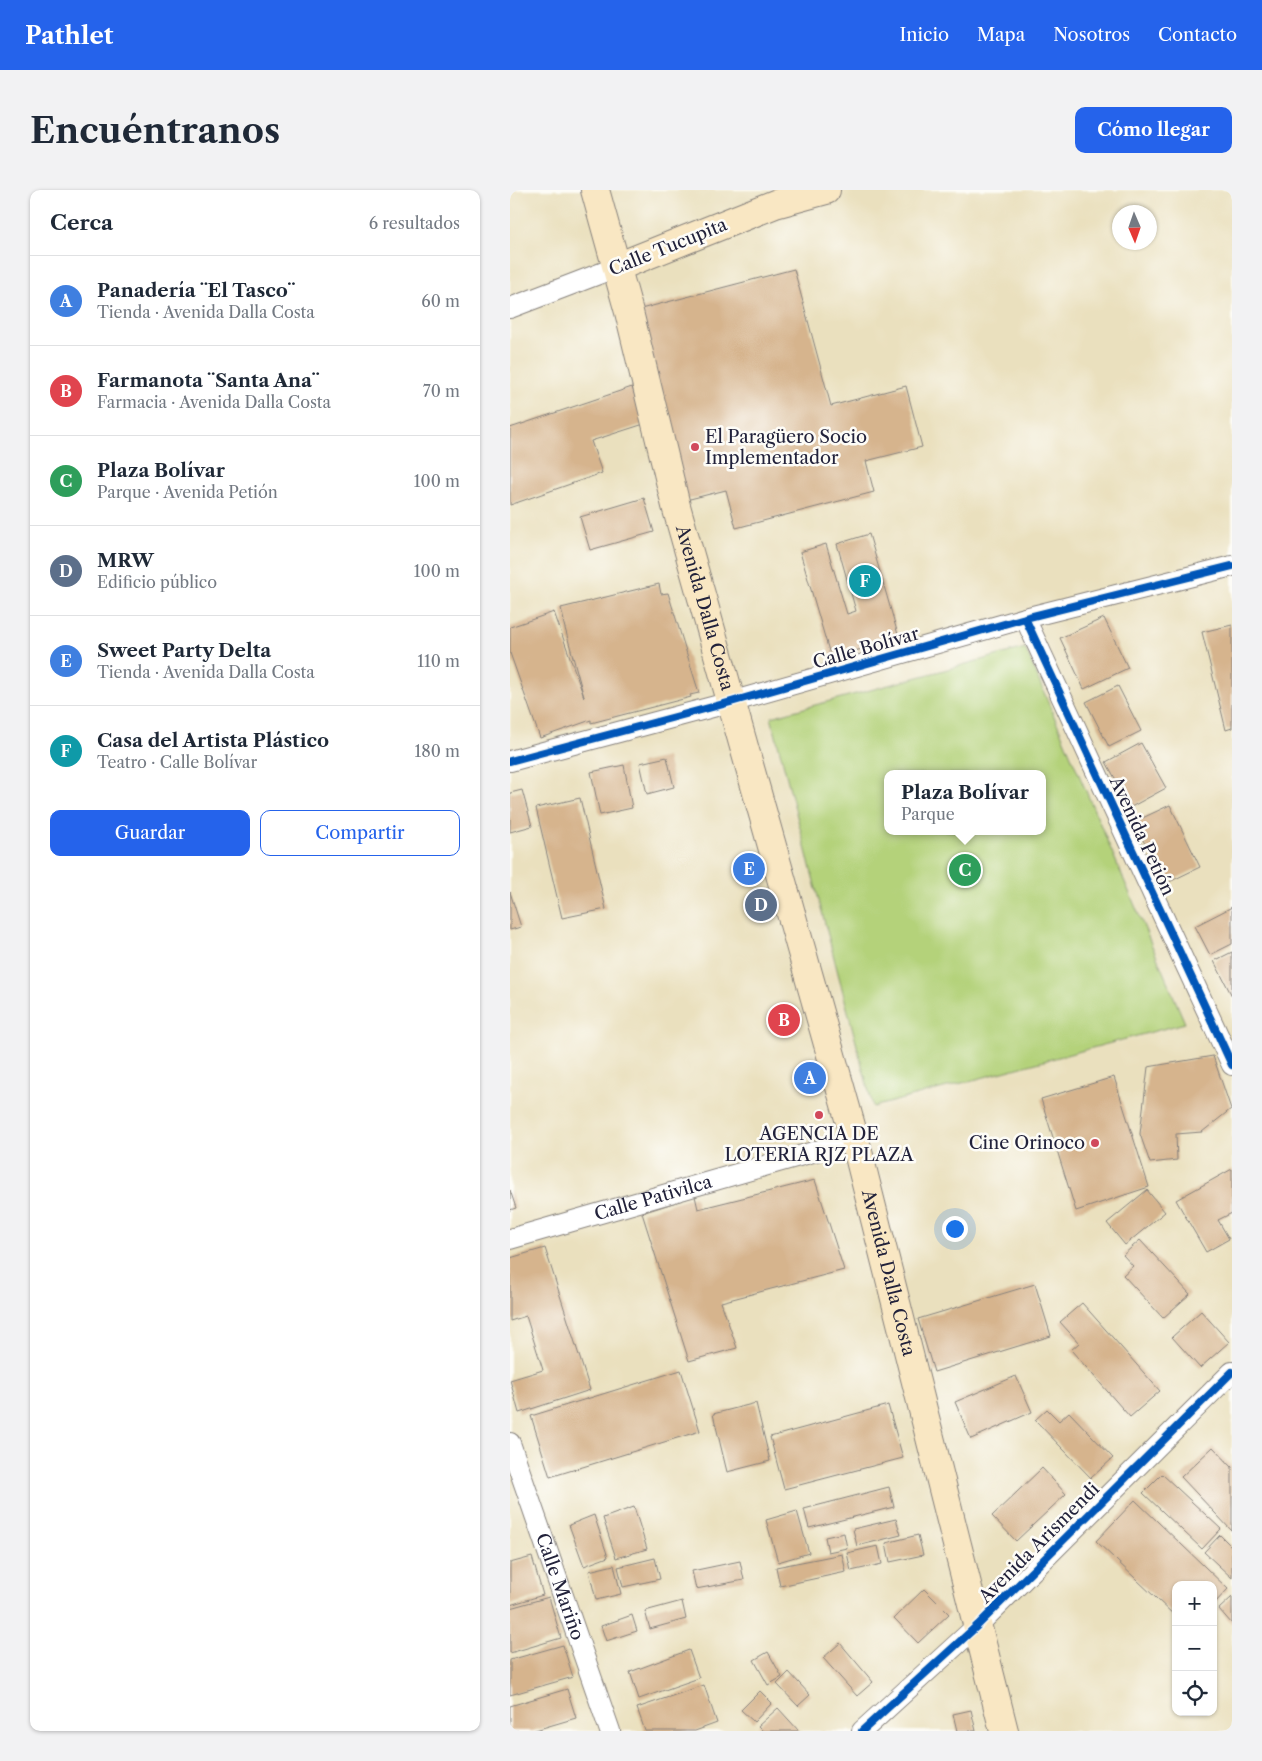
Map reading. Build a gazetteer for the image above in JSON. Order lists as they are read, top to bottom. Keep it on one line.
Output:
{"streets":{"main road":["Calle Tucupita","Avenida Dalla Costa"],"street":["Calle Bolívar","Avenida Petión","Calle Pativilca","Avenida Arismendi","Calle Mariño"]},"crossings":[["Calle Tucupita","Avenida Dalla Costa"],["Avenida Dalla Costa","Calle Bolívar"],["Avenida Dalla Costa","Calle Pativilca"],["Avenida Dalla Costa","Avenida Arismendi"],["Calle Bolívar","Avenida Petión"]],"places":["El Paragüero Socio Implementador","AGENCIA DE LOTERIA RJZ PLAZA","Cine Orinoco"],"north":"bottom","page":{"header":"Pathlet","nav":["Inicio","Mapa","Nosotros","Contacto"],"buttons":["Cómo llegar",["Guardar","Compartir"]],"title":"Encuéntranos","heading":["Cerca","6 resultados"],"list":[{"mark":"A","name":"Panadería ¨El Tasco¨","note":"Tienda · Avenida Dalla Costa","value":"60 m"},{"mark":"B","name":"Farmanota ¨Santa Ana¨","note":"Farmacia · Avenida Dalla Costa","value":"70 m"},{"mark":"C","name":"Plaza Bolívar","note":"Parque · Avenida Petión","value":"100 m"},{"mark":"D","name":"MRW","note":"Edificio público","value":"100 m"},{"mark":"E","name":"Sweet Party Delta","note":"Tienda · Avenida Dalla Costa","value":"110 m"},{"mark":"F","name":"Casa del Artista Plástico","note":"Teatro · Calle Bolívar","value":"180 m"}],"pins":["F","E","C","D","B","A"],"popup":["Plaza Bolívar","Parque"],"map_buttons":["+","−"]}}
